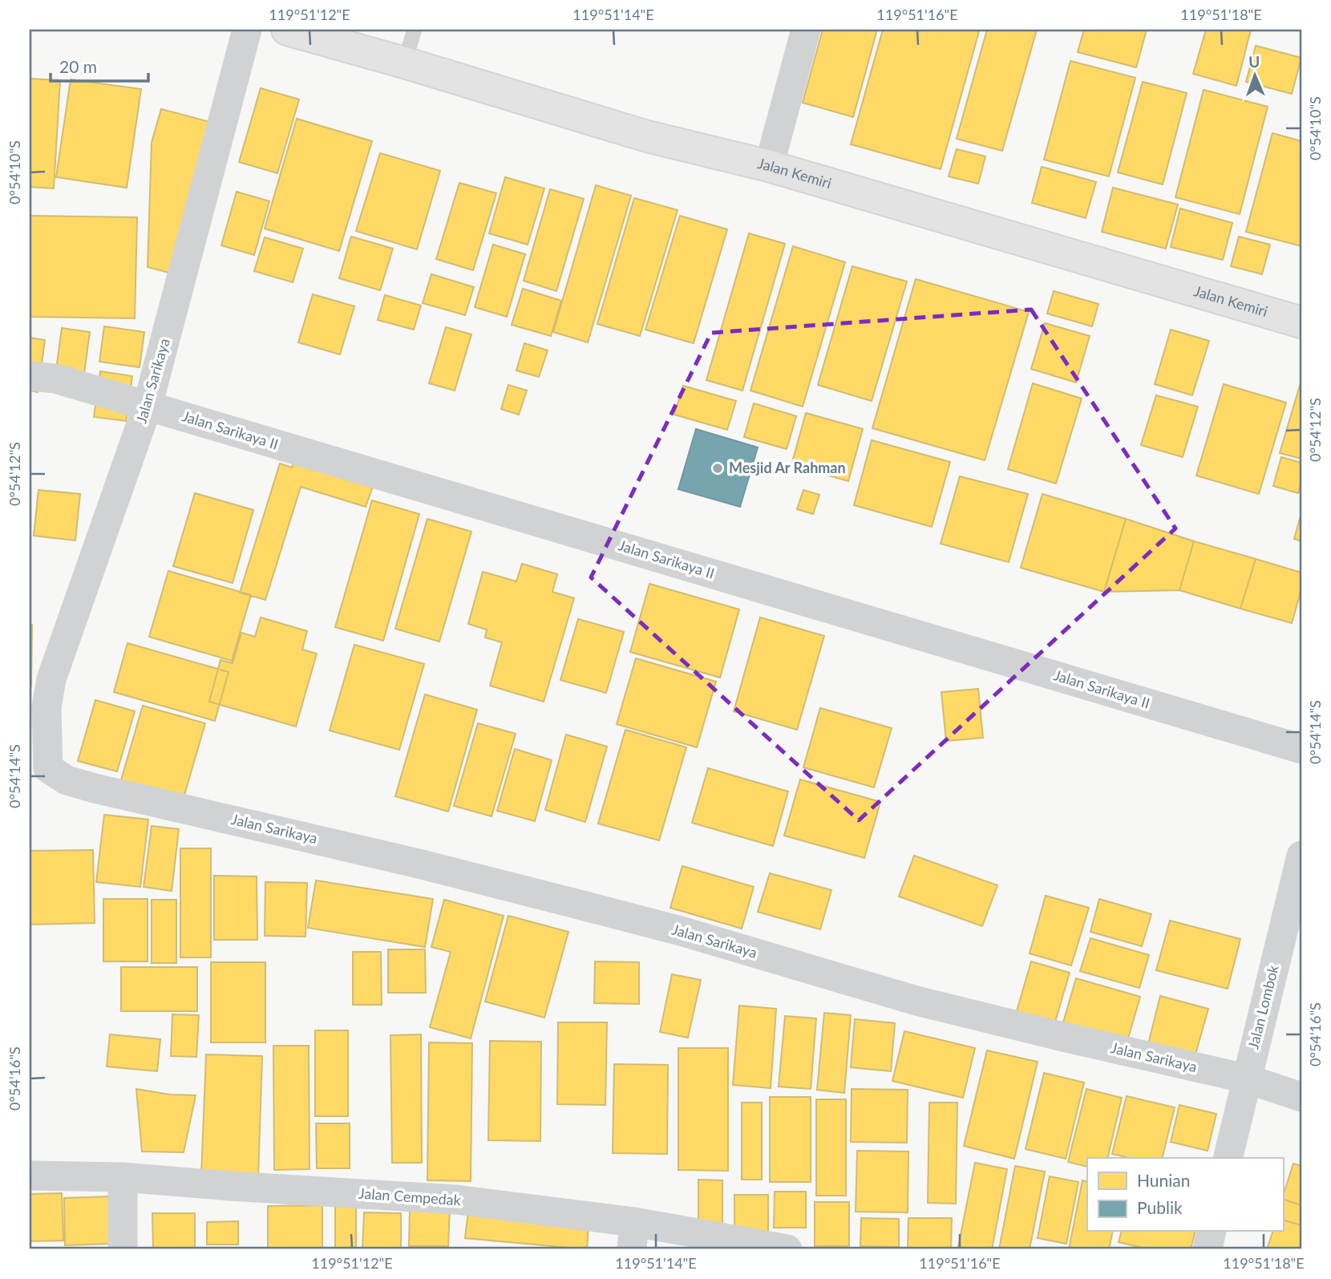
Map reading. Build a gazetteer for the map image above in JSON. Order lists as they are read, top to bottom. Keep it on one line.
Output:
{"streets":{"street":["Jalan Kemiri","Jalan Sarikaya","Jalan Sarikaya II","Jalan Lombok","Jalan Cempedak"]},"crossings":[["Jalan Sarikaya","Jalan Sarikaya II"],["Jalan Sarikaya","Jalan Lombok"]],"places":["Mesjid Ar Rahman"],"legend":["Hunian","Publik"],"scale_bar":"20 m","north":"top","coordinates":["119°51'12\"E","119°51'14\"E","119°51'16\"E","119°51'18\"E","0°54'10\"S","0°54'12\"S","0°54'14\"S","0°54'16\"S"]}
